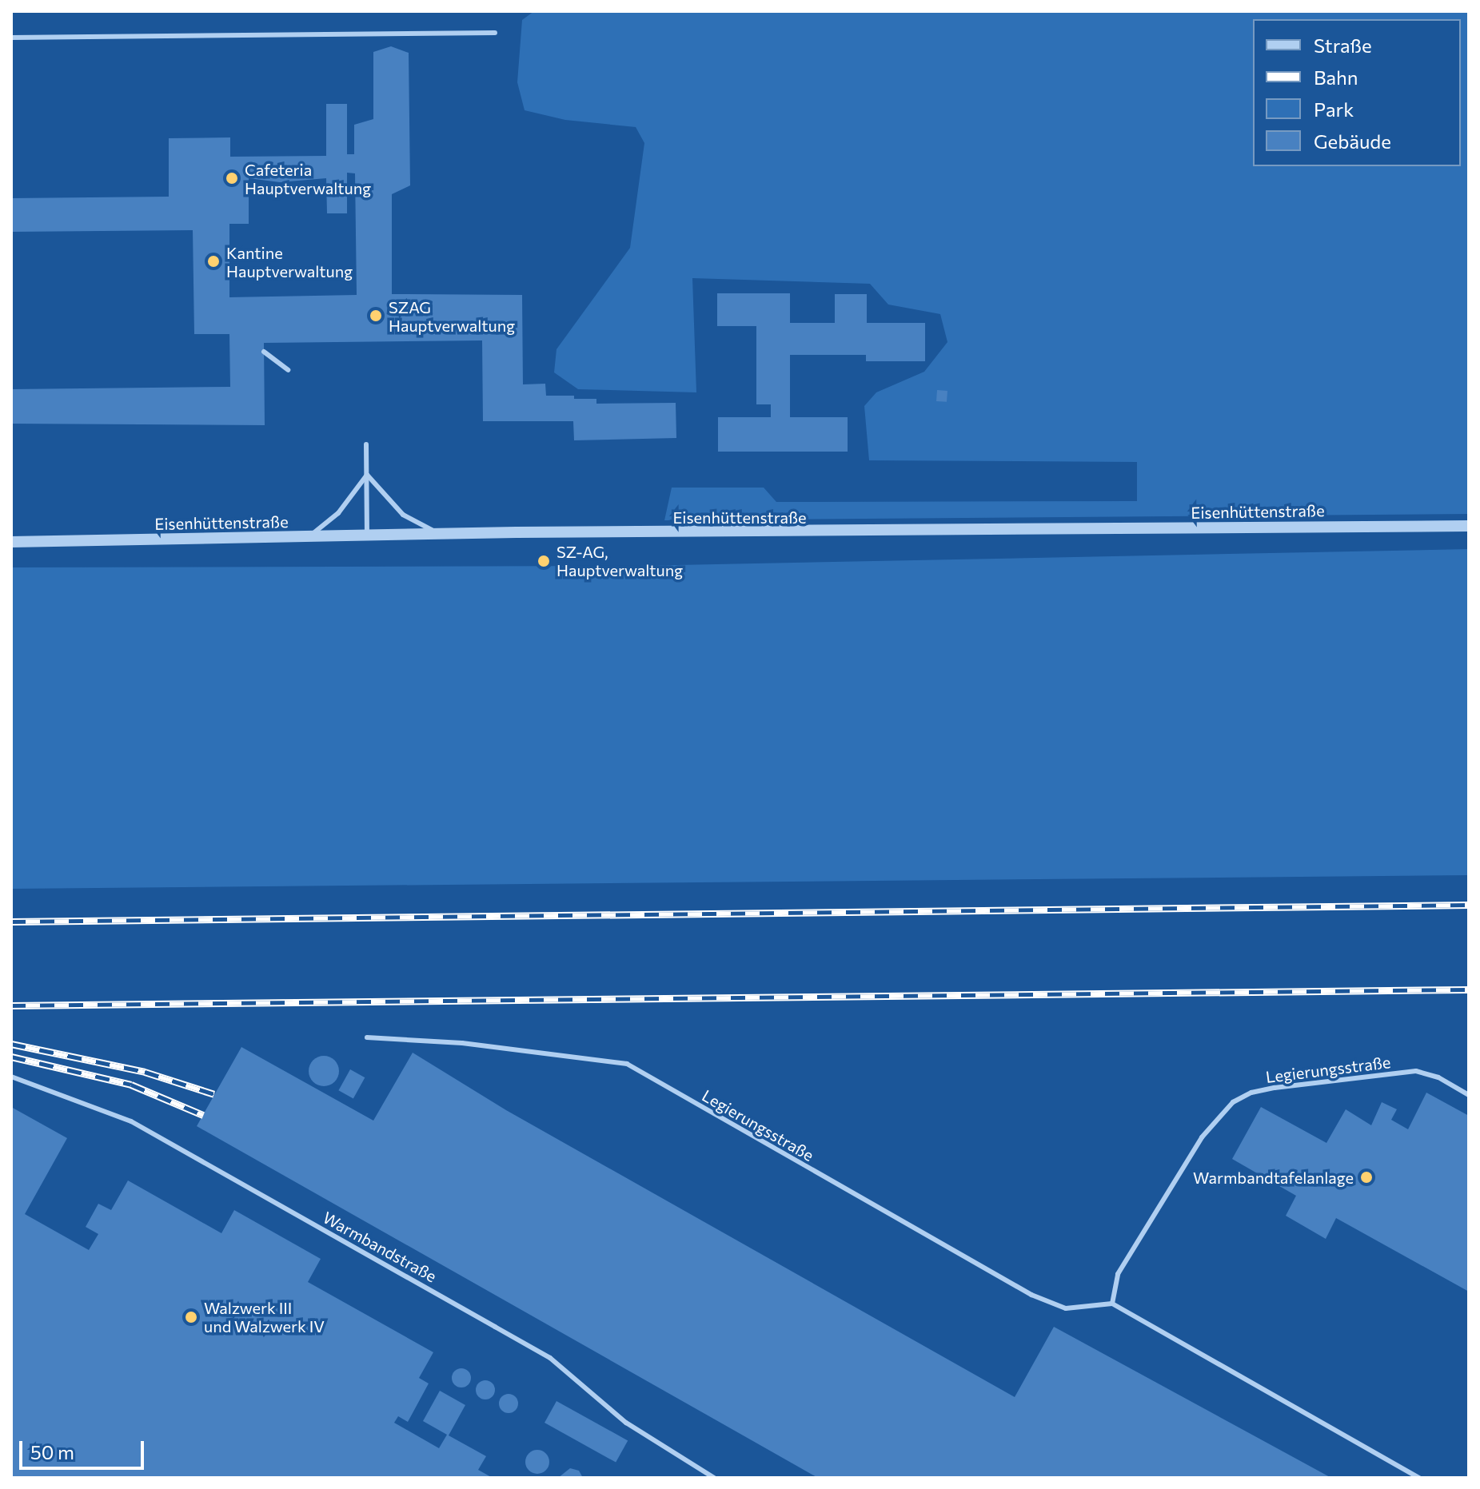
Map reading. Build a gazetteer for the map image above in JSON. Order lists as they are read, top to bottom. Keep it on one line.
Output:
{"streets":{"street":["Eisenhüttenstraße"],"lane":["Legierungsstraße","Warmbandstraße"]},"places":["Cafeteria Hauptverwaltung","Kantine Hauptverwaltung","SZAG Hauptverwaltung","SZ-AG, Hauptverwaltung","Warmbandtafelanlage","Walzwerk III und Walzwerk IV"],"legend":["Straße","Bahn","Park","Gebäude"],"scale_bar":"50 m"}
